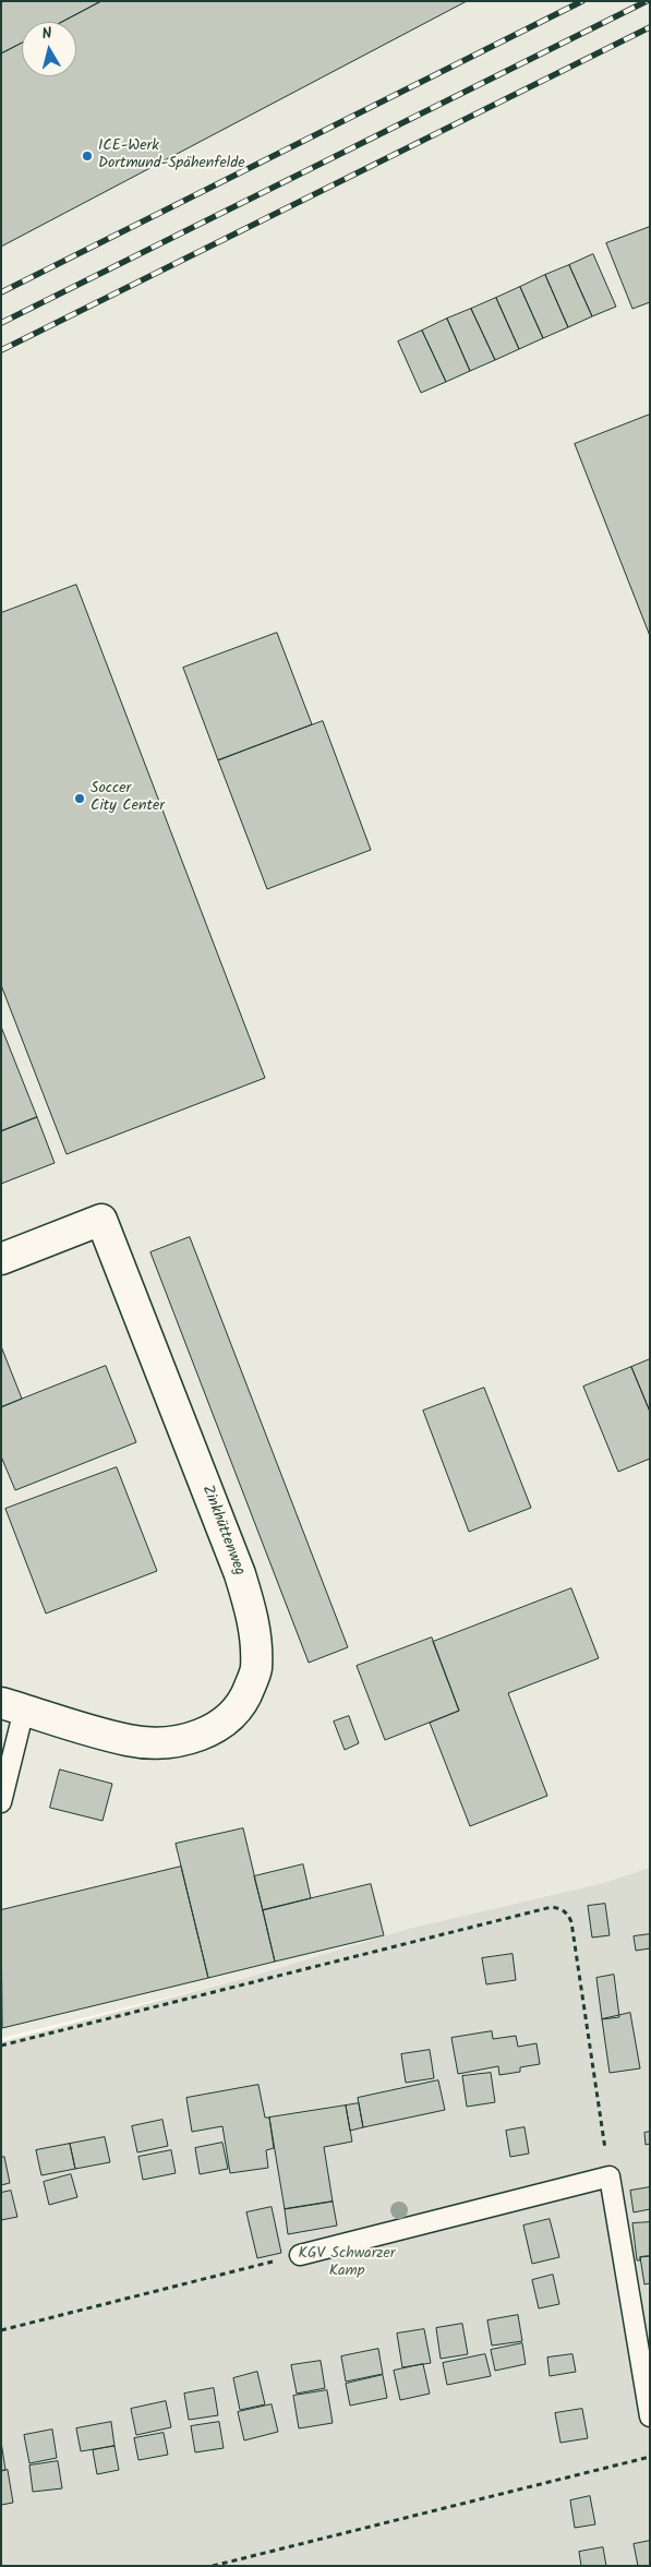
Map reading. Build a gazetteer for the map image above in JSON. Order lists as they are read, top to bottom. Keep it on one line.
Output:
{"streets":{"street":["Zinkhüttenweg"]},"parks":["KGV Schwarzer Kamp"],"places":["ICE-Werk Dortmund-Spähenfelde","Soccer City Center"],"north":"top"}
